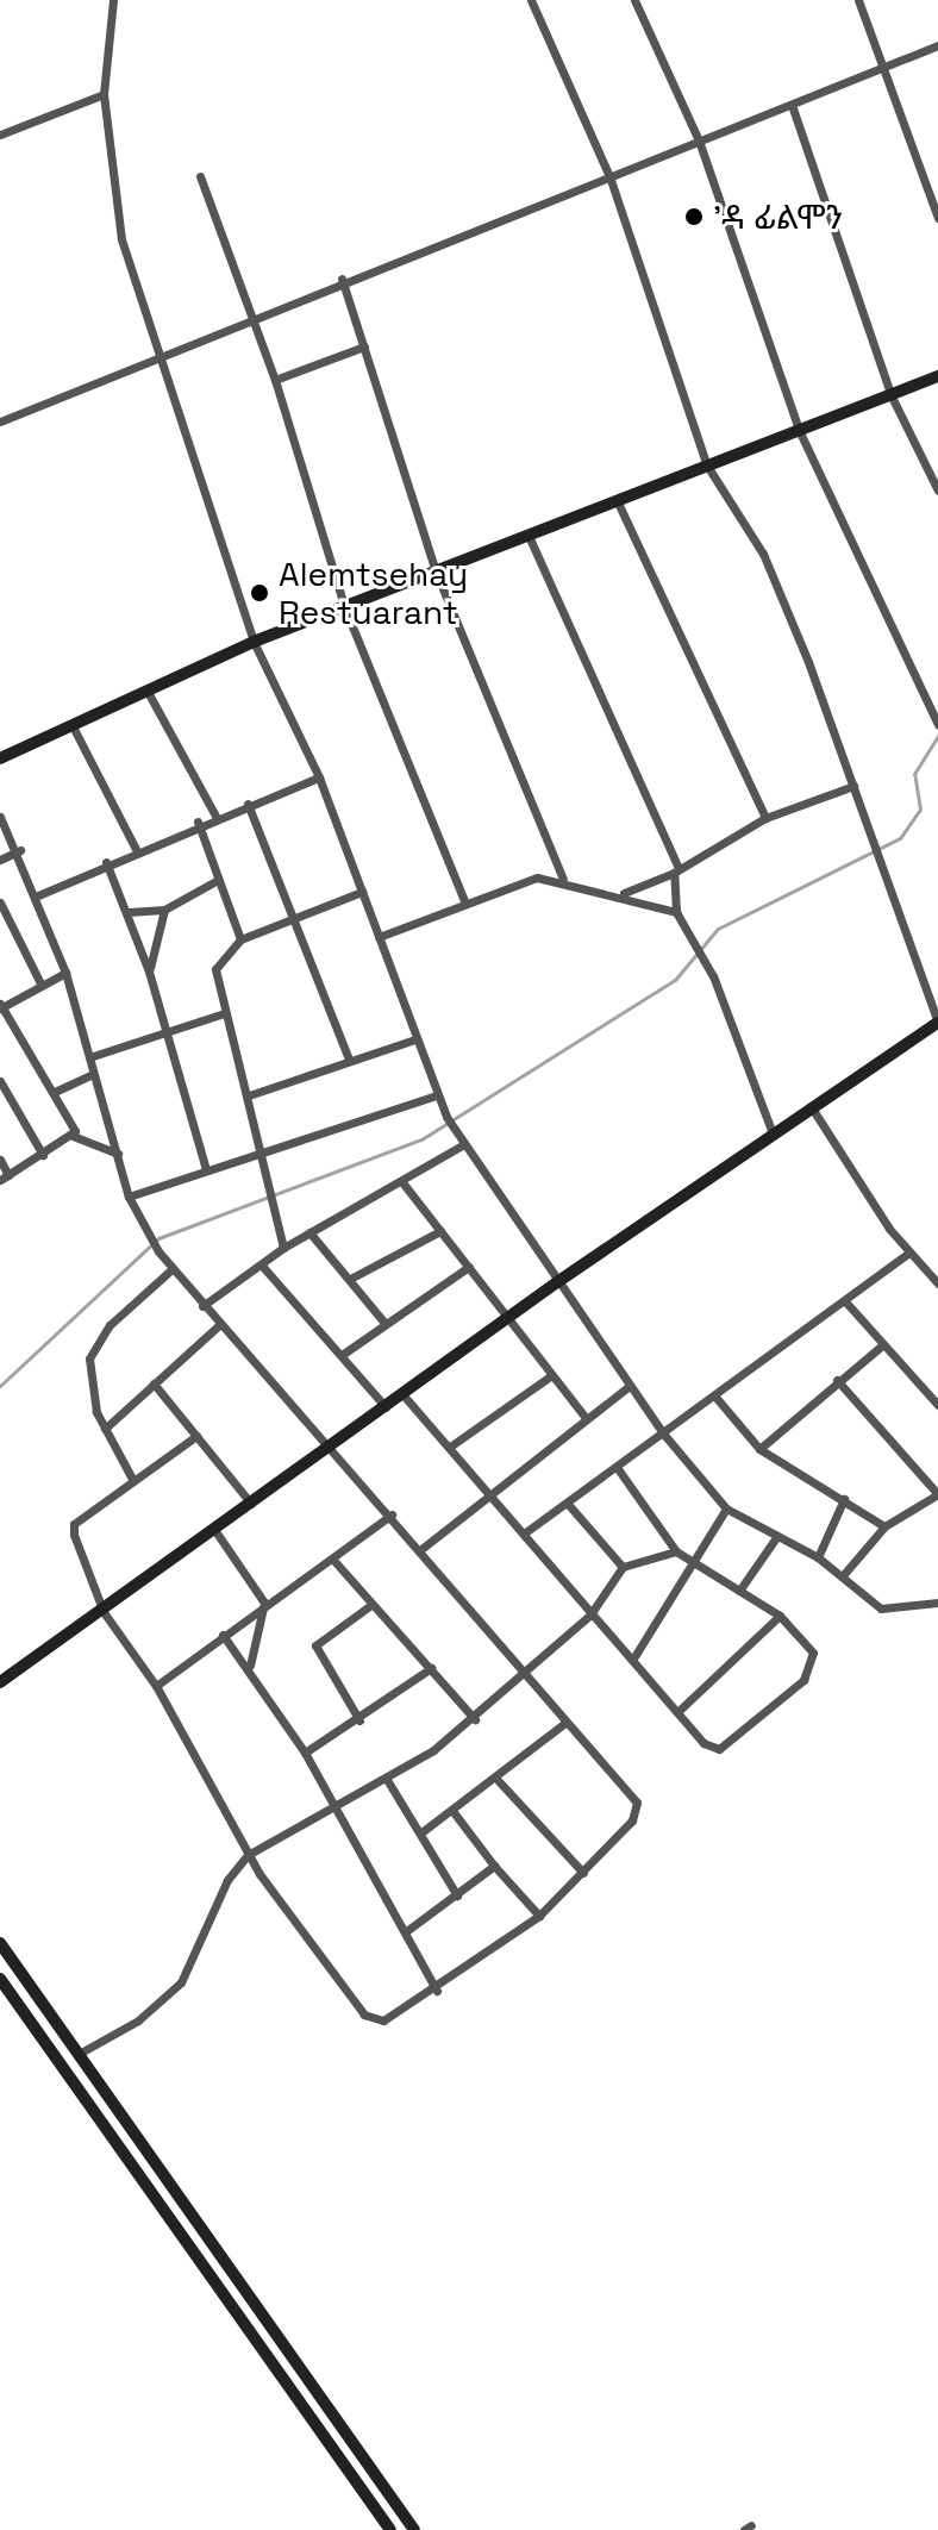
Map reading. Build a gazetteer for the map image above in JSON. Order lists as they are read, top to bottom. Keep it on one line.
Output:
{"places":["'ዳ ፊልሞን","Alemtsehay Restuarant"]}
